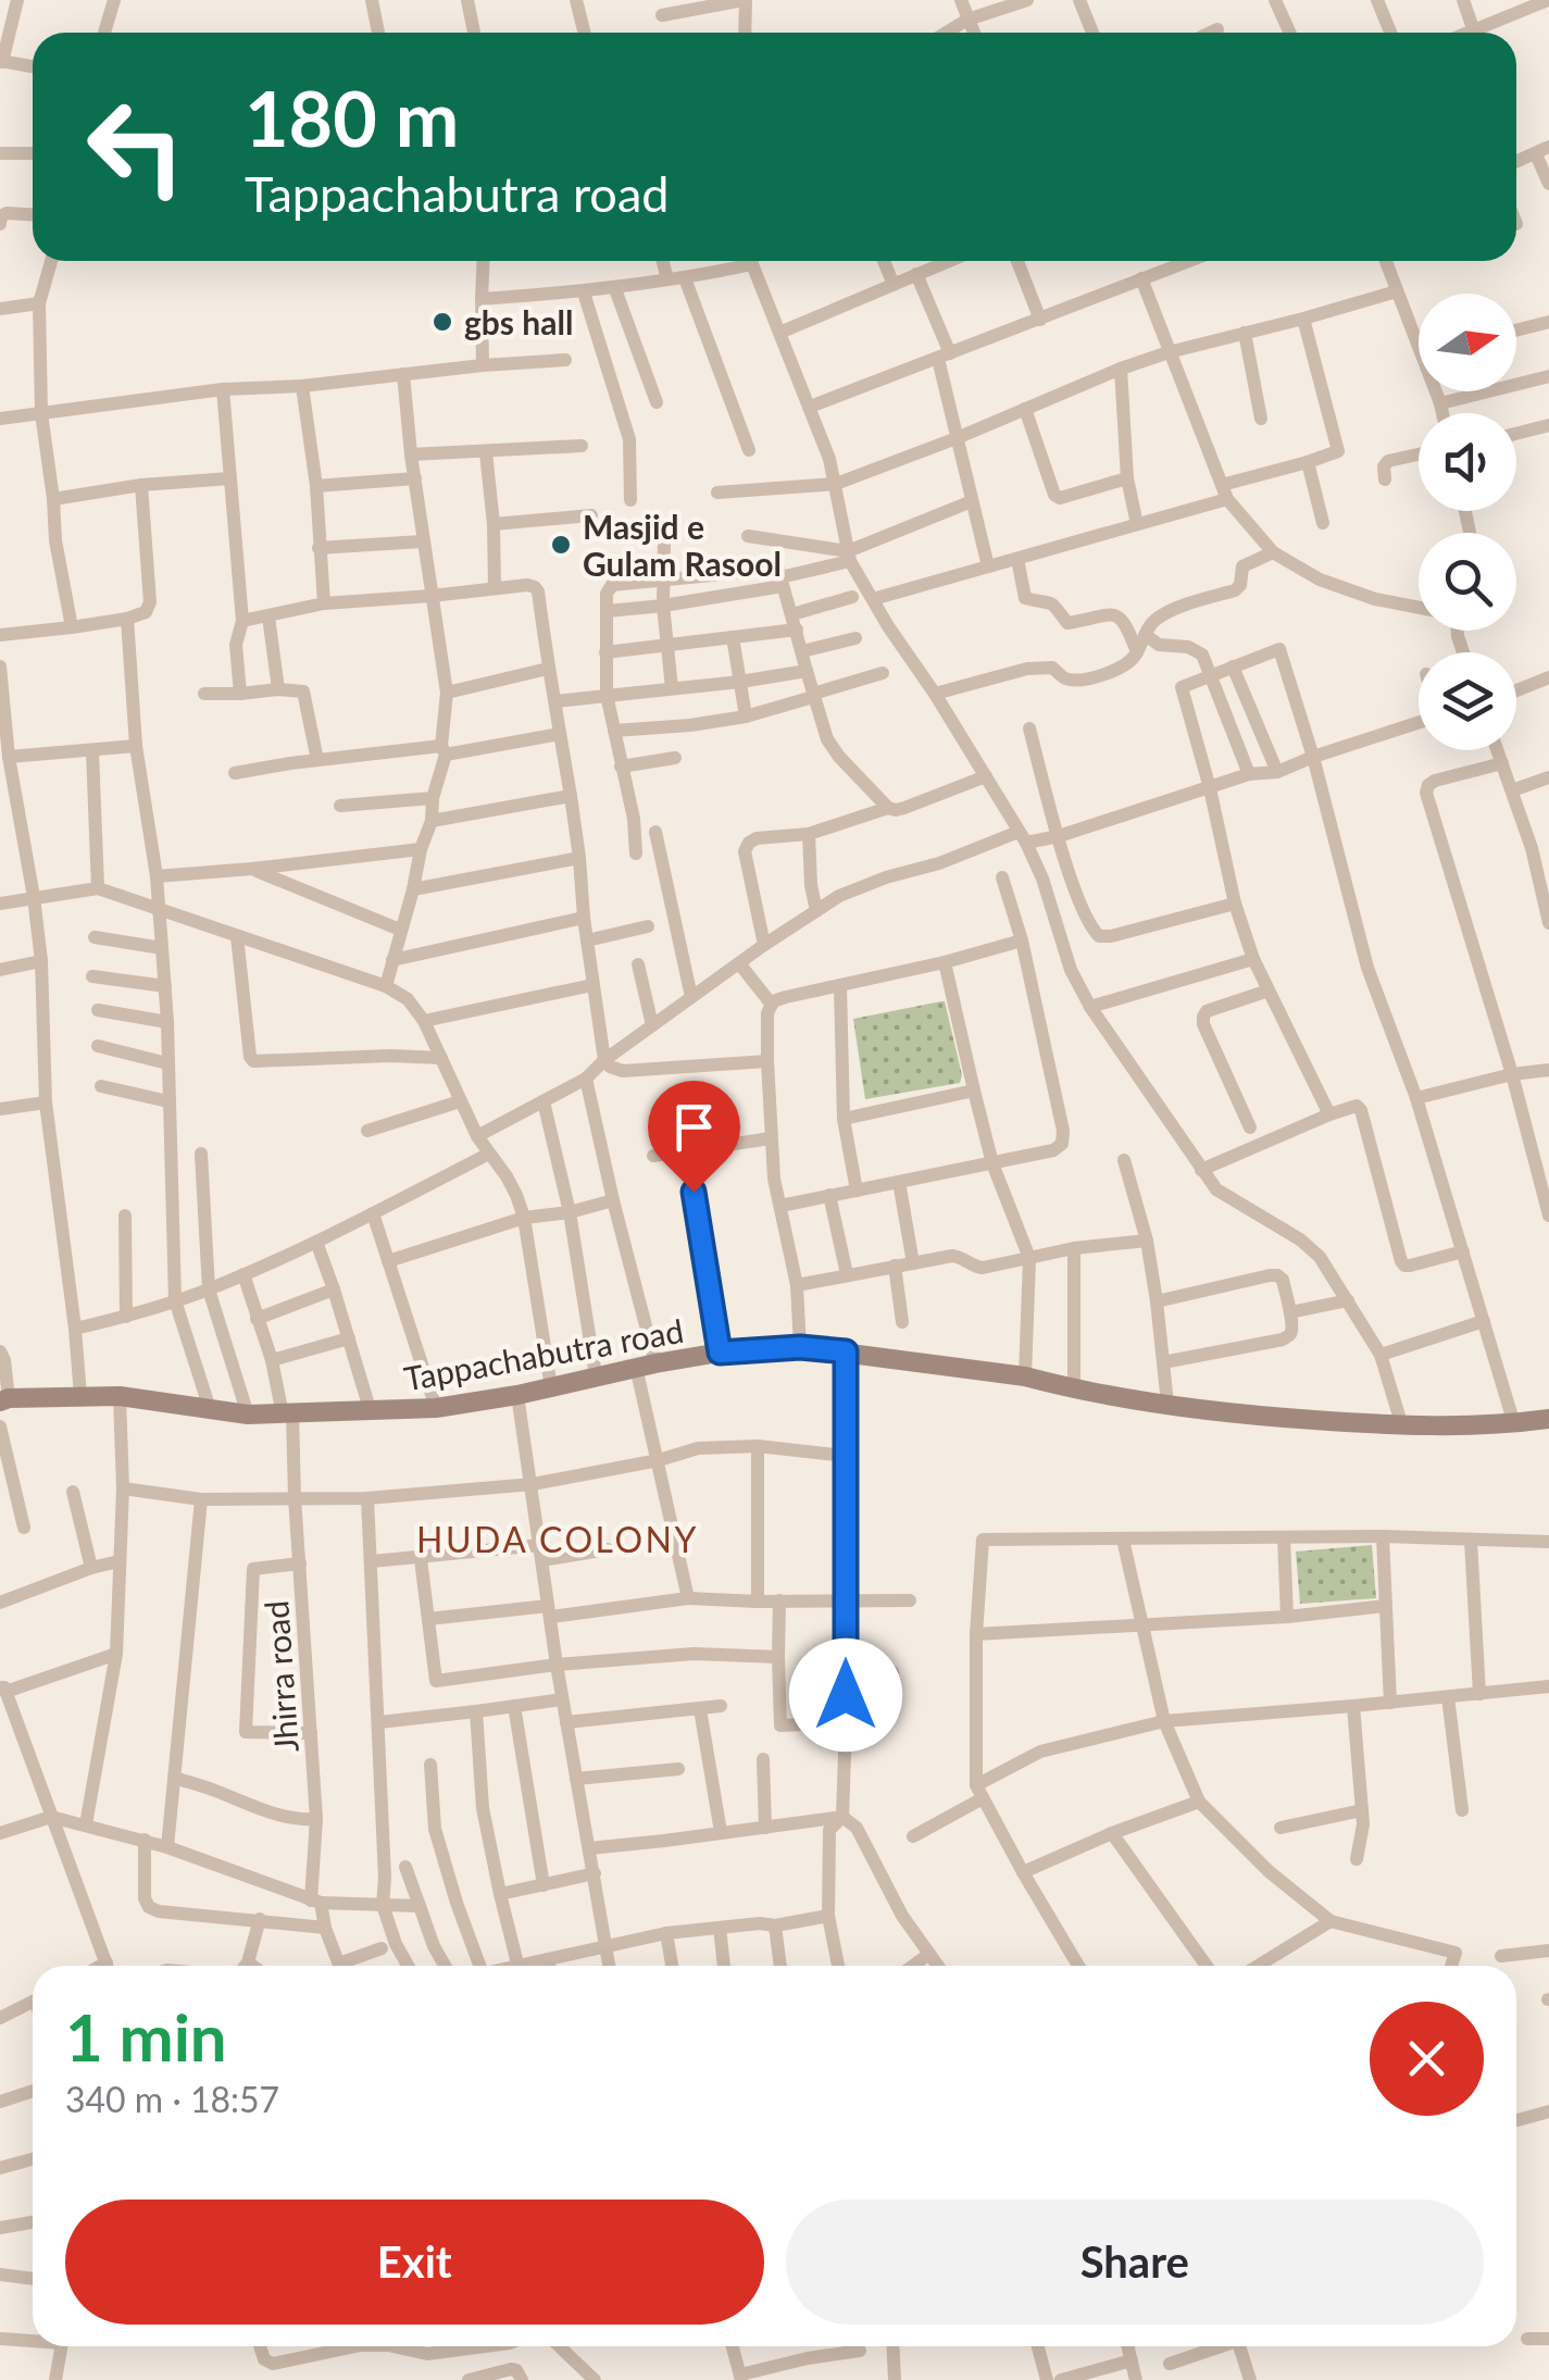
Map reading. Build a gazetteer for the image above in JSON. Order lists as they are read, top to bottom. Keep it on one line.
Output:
{"streets":{"main road":["Tappachabutra road"],"street":["Jhirra road"]},"crossings":[["Tappachabutra road","Jhirra road"]],"districts":["HUDA COLONY"],"places":["gbs hall","Masjid e Gulam Rasool"],"north":"right","page":{"turn":["180 m","Tappachabutra road"],"heading":["1 min","340 m · 18:57"],"buttons":["Exit","Share"]}}
